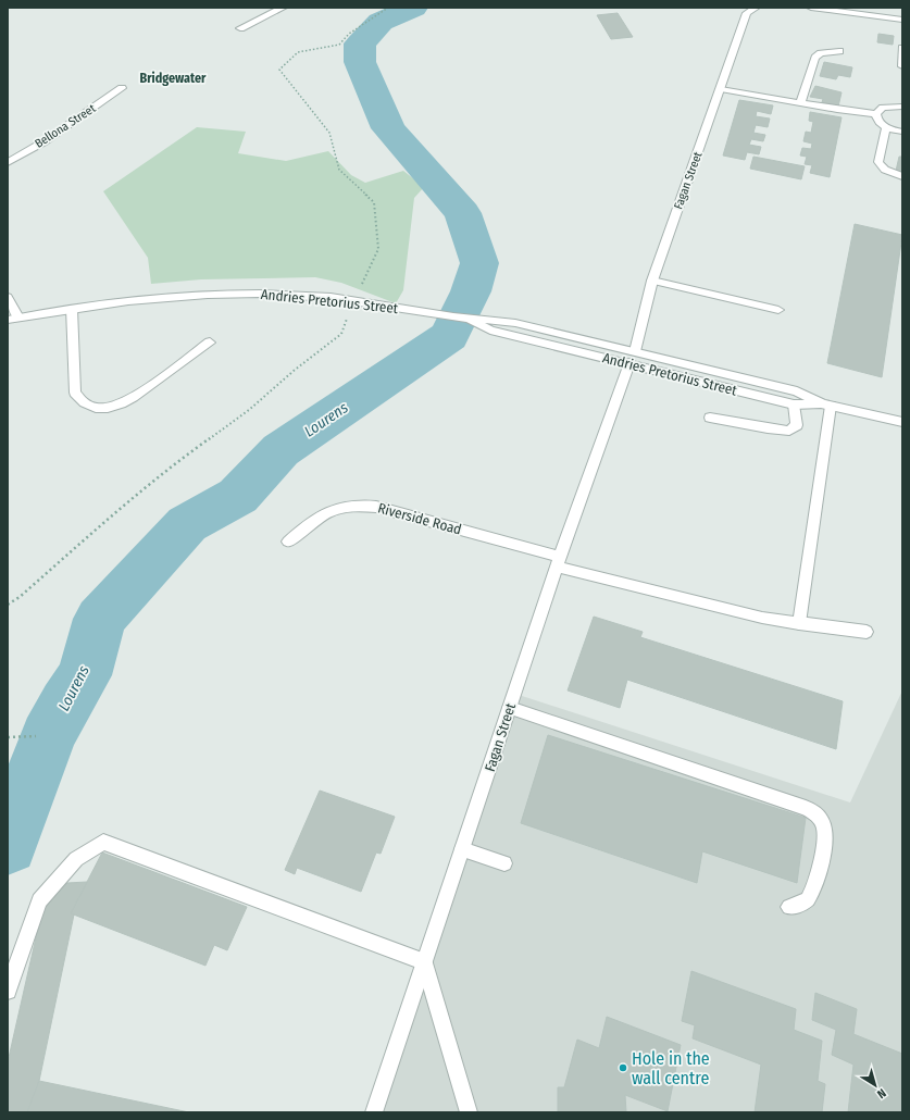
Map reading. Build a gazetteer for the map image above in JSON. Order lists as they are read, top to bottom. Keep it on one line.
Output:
{"streets":{"street":["Bellona Street","Fagan Street","Andries Pretorius Street","Riverside Road"]},"crossings":[["Fagan Street","Andries Pretorius Street"],["Fagan Street","Riverside Road"]],"districts":["Bridgewater"],"water":["Lourens"],"places":["Hole in the wall centre"],"north":"bottom right"}
